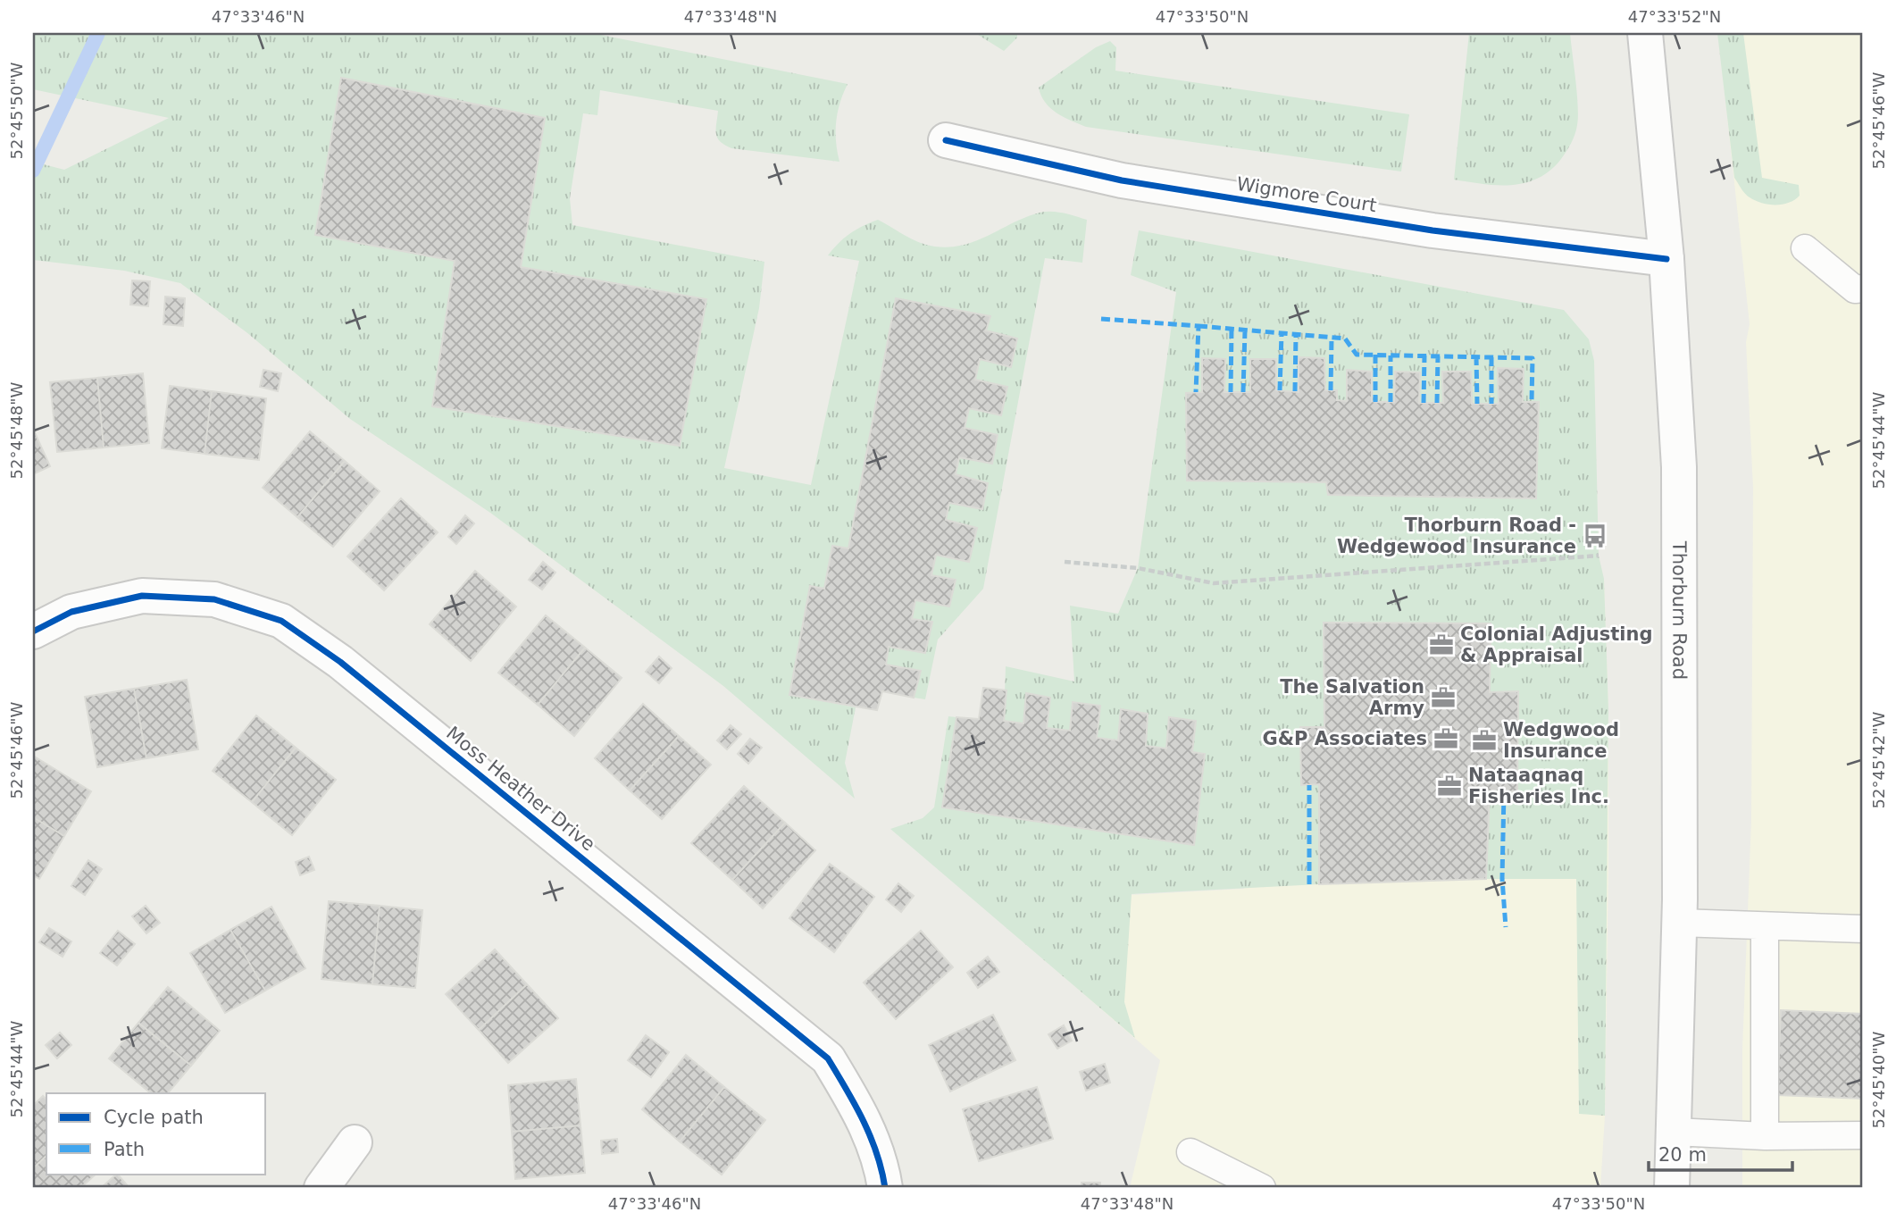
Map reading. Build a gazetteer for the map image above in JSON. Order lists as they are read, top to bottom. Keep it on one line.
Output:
{"streets":{"street":["Wigmore Court","Thorburn Road","Moss Heather Drive"]},"crossings":[["Wigmore Court","Thorburn Road"]],"places":{"bus stop":["Thorburn Road - Wedgewood Insurance"],"office":["Colonial Adjusting & Appraisal","The Salvation Army","G&P Associates","Wedgwood Insurance","Nataaqnaq Fisheries Inc."]},"legend":["Cycle path","Path"],"scale_bar":"20 m","coordinates":["47°33'46\"N","47°33'48\"N","47°33'50\"N","47°33'52\"N","52°45'50\"W","52°45'46\"W","52°45'48\"W","52°45'44\"W","52°45'42\"W","52°45'40\"W"]}
